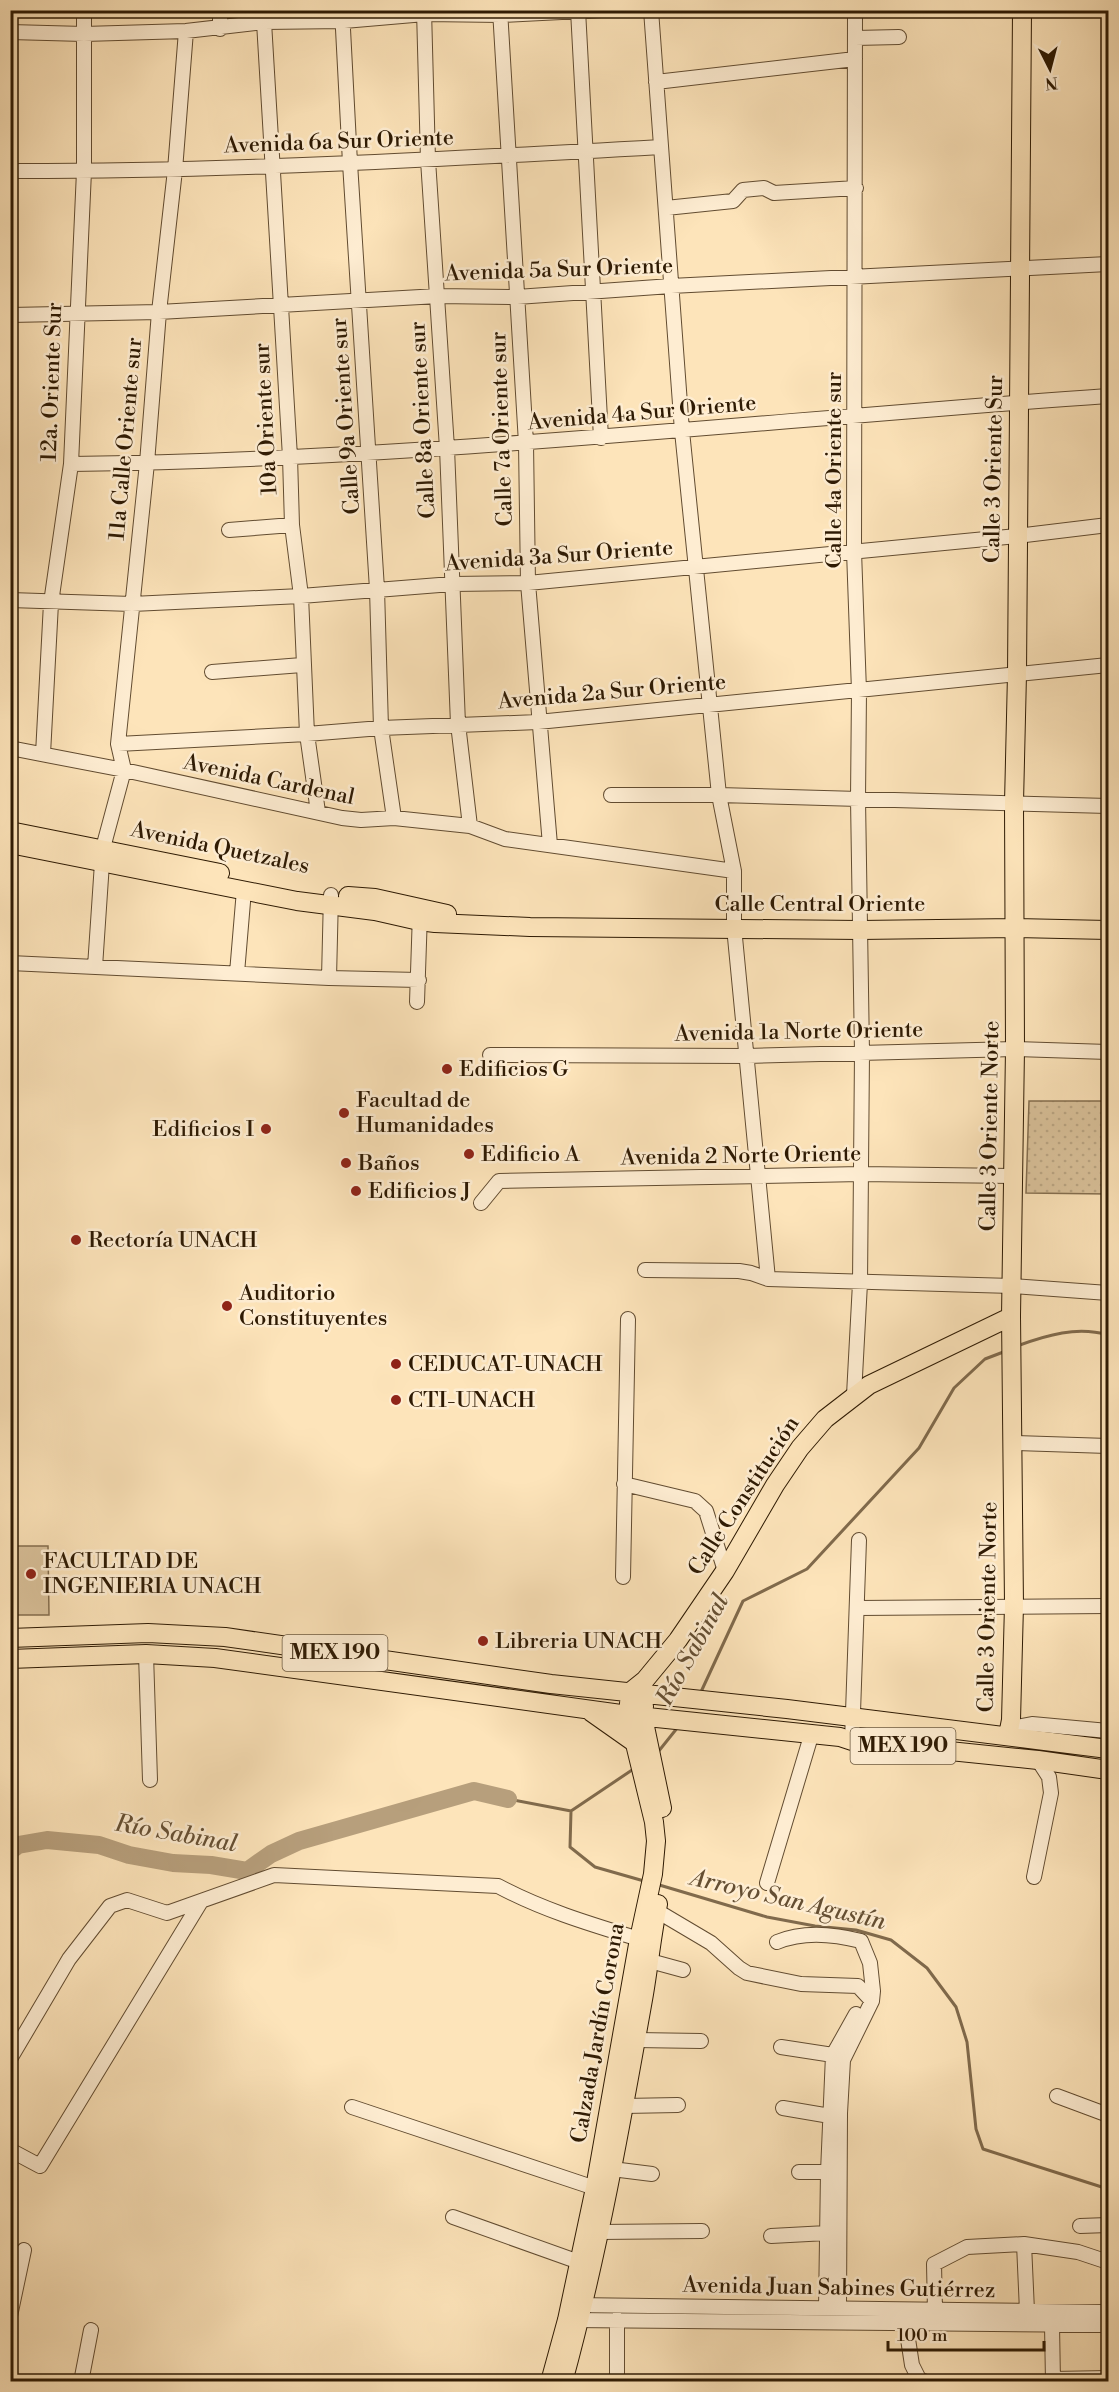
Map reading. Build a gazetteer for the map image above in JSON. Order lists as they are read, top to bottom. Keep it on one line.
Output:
{"streets":{"main road":["Calle 3 Oriente Sur","Avenida Quetzales","Calle Central Oriente","Calle 3 Oriente Norte","Calle Constitución","MEX 190","Calzada Jardín Corona"],"street":["Avenida 6a Sur Oriente","Avenida 5a Sur Oriente","12a. Oriente Sur","Avenida 4a Sur Oriente","Calle 9a Oriente sur","10a Oriente sur","Calle 8a Oriente sur","Calle 7a Oriente sur","11a Calle Oriente sur","Calle 4a Oriente sur","Avenida 3a Sur Oriente","Avenida 2a Sur Oriente","Avenida Cardenal","Avenida 1a Norte Oriente","Avenida 2 Norte Oriente","Avenida Juan Sabines Gutiérrez"]},"crossings":[["Avenida 6a Sur Oriente","12a. Oriente Sur"],["Avenida 6a Sur Oriente","Calle 9a Oriente sur"],["Avenida 6a Sur Oriente","10a Oriente sur"],["Avenida 6a Sur Oriente","Calle 8a Oriente sur"],["Avenida 6a Sur Oriente","Calle 7a Oriente sur"],["Avenida 6a Sur Oriente","11a Calle Oriente sur"],["Avenida 5a Sur Oriente","12a. Oriente Sur"],["Avenida 5a Sur Oriente","Calle 9a Oriente sur"],["Avenida 5a Sur Oriente","10a Oriente sur"],["Avenida 5a Sur Oriente","Calle 8a Oriente sur"],["Avenida 5a Sur Oriente","Calle 7a Oriente sur"],["Avenida 5a Sur Oriente","11a Calle Oriente sur"],["Avenida 5a Sur Oriente","Calle 3 Oriente Sur"],["Avenida 5a Sur Oriente","Calle 4a Oriente sur"],["12a. Oriente Sur","Avenida 4a Sur Oriente"],["12a. Oriente Sur","Avenida 3a Sur Oriente"],["12a. Oriente Sur","Avenida Cardenal"],["Avenida 4a Sur Oriente","Calle 9a Oriente sur"],["Avenida 4a Sur Oriente","10a Oriente sur"],["Avenida 4a Sur Oriente","Calle 8a Oriente sur"],["Avenida 4a Sur Oriente","Calle 7a Oriente sur"],["Avenida 4a Sur Oriente","11a Calle Oriente sur"],["Avenida 4a Sur Oriente","Calle 3 Oriente Sur"],["Avenida 4a Sur Oriente","Calle 4a Oriente sur"],["Calle 9a Oriente sur","Avenida 3a Sur Oriente"],["Calle 9a Oriente sur","Avenida 2a Sur Oriente"],["Calle 9a Oriente sur","Avenida Cardenal"],["10a Oriente sur","Avenida 3a Sur Oriente"],["10a Oriente sur","Avenida 2a Sur Oriente"],["10a Oriente sur","Avenida Cardenal"],["Calle 8a Oriente sur","Avenida 3a Sur Oriente"],["Calle 8a Oriente sur","Avenida 2a Sur Oriente"],["Calle 8a Oriente sur","Avenida Cardenal"],["Calle 7a Oriente sur","Avenida 3a Sur Oriente"],["Calle 7a Oriente sur","Avenida 2a Sur Oriente"],["Calle 7a Oriente sur","Avenida Cardenal"],["11a Calle Oriente sur","Avenida 3a Sur Oriente"],["11a Calle Oriente sur","Avenida 2a Sur Oriente"],["11a Calle Oriente sur","Avenida Cardenal"],["11a Calle Oriente sur","Avenida Quetzales"],["Calle 3 Oriente Sur","Avenida 3a Sur Oriente"],["Calle 3 Oriente Sur","Avenida 2a Sur Oriente"],["Calle 3 Oriente Sur","Calle Central Oriente"],["Calle 3 Oriente Sur","Calle 3 Oriente Norte"],["Calle 4a Oriente sur","Avenida 3a Sur Oriente"],["Calle 4a Oriente sur","Avenida 2a Sur Oriente"],["Calle 4a Oriente sur","Calle Central Oriente"],["Calle 4a Oriente sur","Avenida 1a Norte Oriente"],["Calle 4a Oriente sur","Avenida 2 Norte Oriente"],["Calle 4a Oriente sur","Calle Constitución"],["Avenida Quetzales","Calle Central Oriente"],["Calle Central Oriente","Calle 3 Oriente Norte"],["Avenida 1a Norte Oriente","Calle 3 Oriente Norte"],["Calle 3 Oriente Norte","Avenida 2 Norte Oriente"],["Calle 3 Oriente Norte","Calle Constitución"],["Calle 3 Oriente Norte","MEX 190"],["Calle Constitución","MEX 190"],["Calle Constitución","Calzada Jardín Corona"],["MEX 190","Calzada Jardín Corona"],["Calzada Jardín Corona","Avenida Juan Sabines Gutiérrez"]],"water":["Río Sabinal","Arroyo San Agustín"],"places":["Edificios G","Facultad de Humanidades","Edificios I","Edificio A","Baños","Edificios J","Rectoría UNACH","Auditorio Constituyentes","CEDUCAT-UNACH","CTI-UNACH","FACULTAD DE INGENIERIA UNACH","Libreria UNACH"],"scale_bar":"100 m","north":"bottom"}
